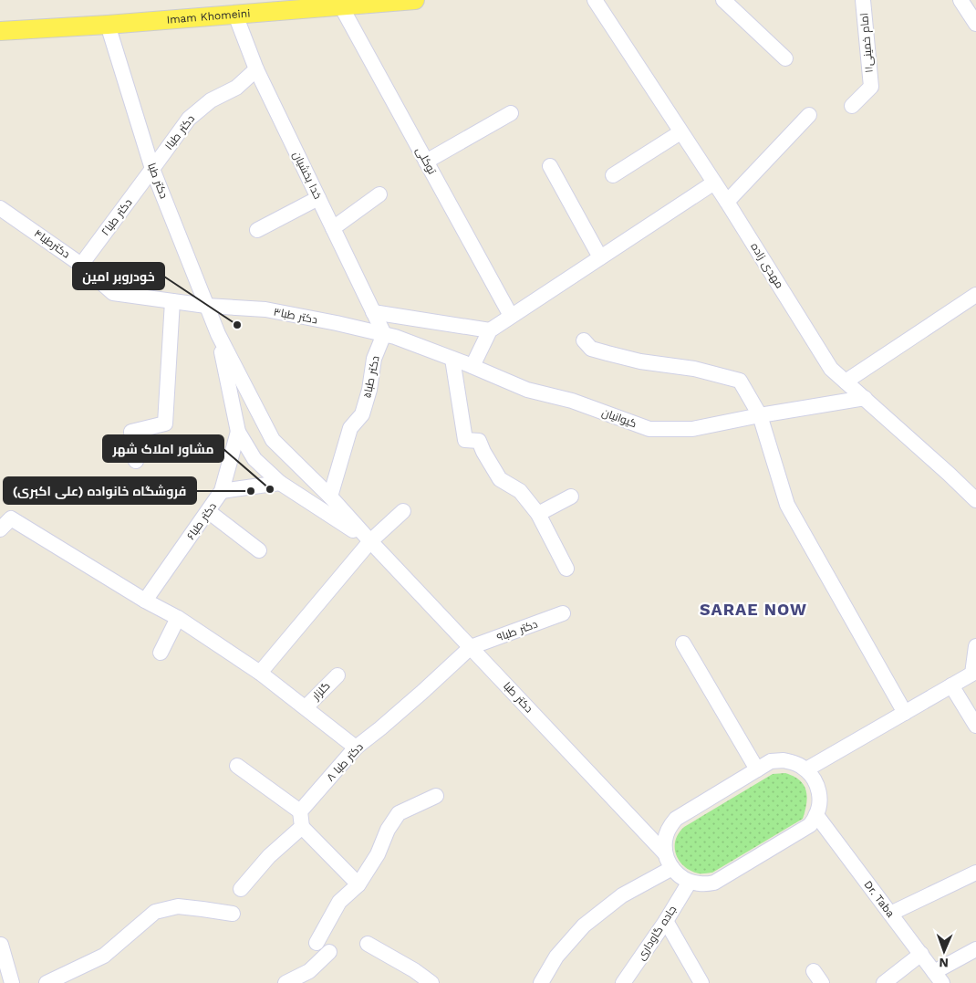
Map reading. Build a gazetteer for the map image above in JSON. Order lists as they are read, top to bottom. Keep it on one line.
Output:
{"streets":{"main road":["Imam Khomeini"],"street":["امام خمینی۱۱","دکتر طبا۱","توکلی","خدا بخشیان","دکتر طبا","دکتر طبا۲","دکترطبا۴","مهدی زاده","دکتر طبا۳","دکتر طبا۵","کیوانیان","دکتر طبا۶","دکتر طبا۹","گلزار","دکتر طبا ۸","Dr. Taba","جاده گاوداری"]},"crossings":[["Imam Khomeini","توکلی"],["Imam Khomeini","خدا بخشیان"],["Imam Khomeini","دکتر طبا"],["دکتر طبا۱","خدا بخشیان"],["دکتر طبا۱","دکتر طبا"],["دکتر طبا۱","دکتر طبا۲"],["خدا بخشیان","دکتر طبا۳"],["خدا بخشیان","دکتر طبا۵"],["خدا بخشیان","کیوانیان"],["دکتر طبا","دکتر طبا۲"],["دکتر طبا","دکترطبا۴"],["دکتر طبا","دکتر طبا۳"],["دکتر طبا","دکتر طبا۵"],["دکتر طبا","دکتر طبا۶"],["دکتر طبا","دکتر طبا۹"],["دکتر طبا","دکتر طبا ۸"],["دکتر طبا۲","دکترطبا۴"],["دکترطبا۴","دکتر طبا۳"],["مهدی زاده","کیوانیان"],["دکتر طبا۳","دکتر طبا۵"],["دکتر طبا۳","کیوانیان"],["دکتر طبا۵","کیوانیان"],["دکتر طبا۹","دکتر طبا ۸"]],"districts":["SARAE NOW"],"places":["خودروبر امین","مشاور املاک شهر","فروشگاه خانواده (علی اکبری)"],"north":"bottom"}
